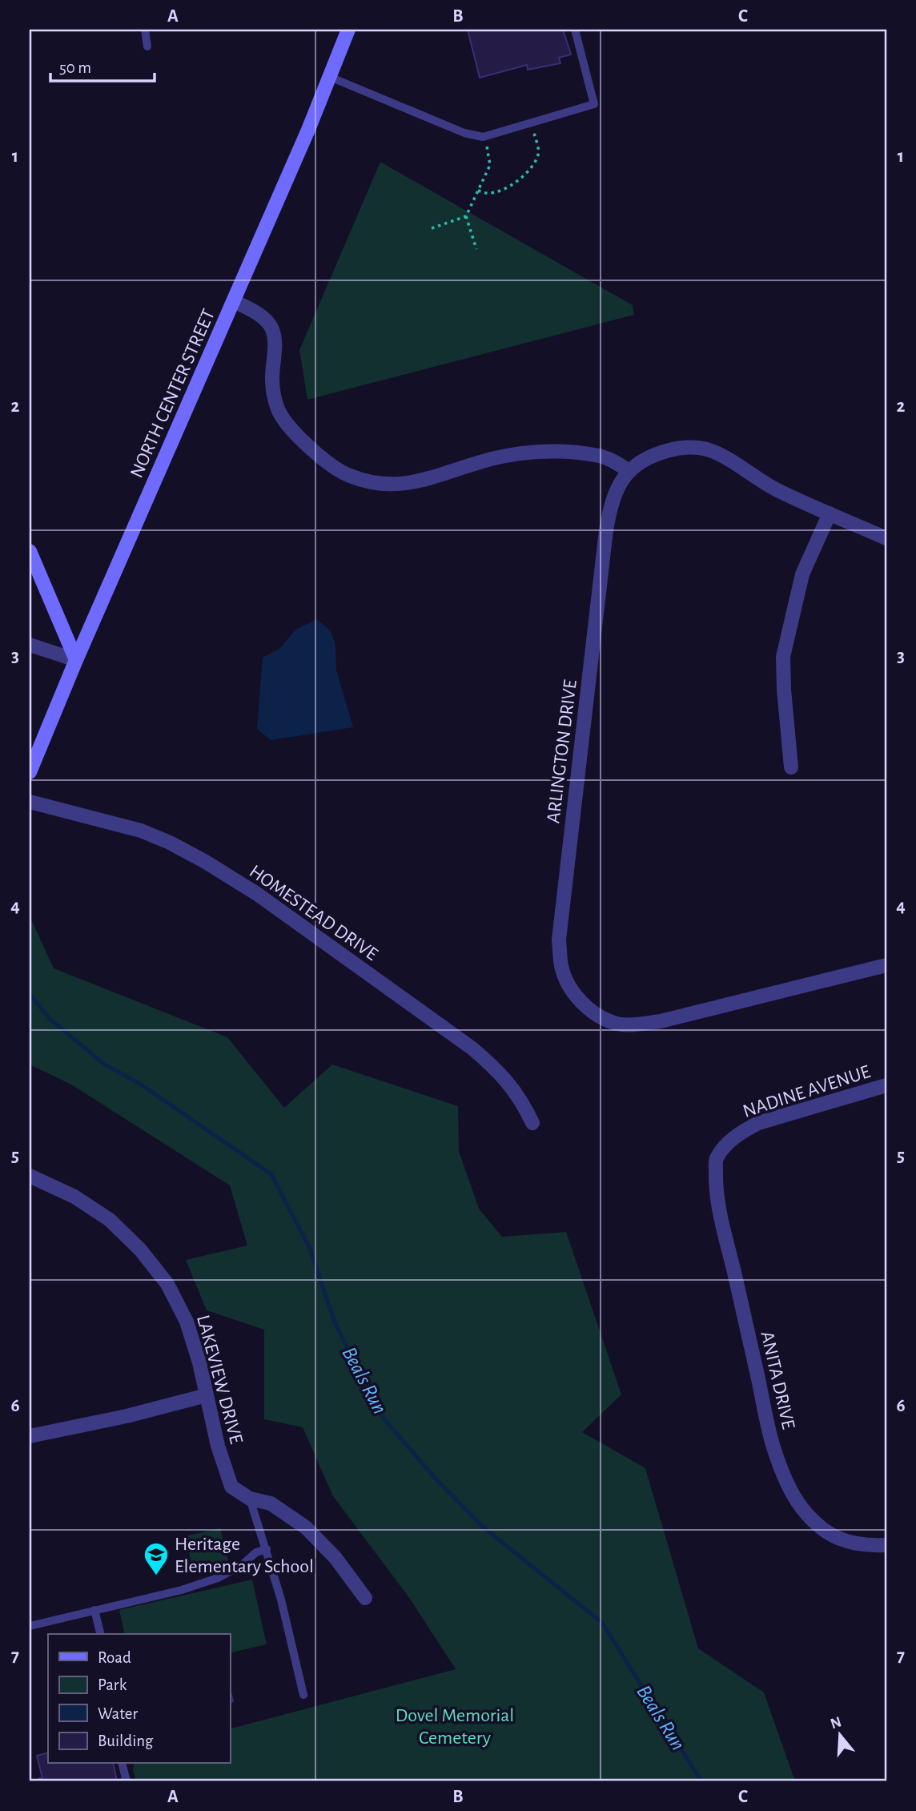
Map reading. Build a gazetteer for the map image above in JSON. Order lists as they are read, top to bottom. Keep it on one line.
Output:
{"streets":{"main road":["NORTH CENTER STREET"],"street":["ARLINGTON DRIVE","HOMESTEAD DRIVE","NADINE AVENUE","LAKEVIEW DRIVE","ANITA DRIVE"]},"crossings":[["NADINE AVENUE","ANITA DRIVE"]],"water":["Beals Run"],"parks":["Dovel Memorial Cemetery"],"places":{"school or university":["Heritage Elementary School"]},"legend":["Road","Park","Water","Building"],"scale_bar":"50 m","north":"top","grid":{"columns":["A","B","C"],"rows":["1","2","3","4","5","6","7"]}}
